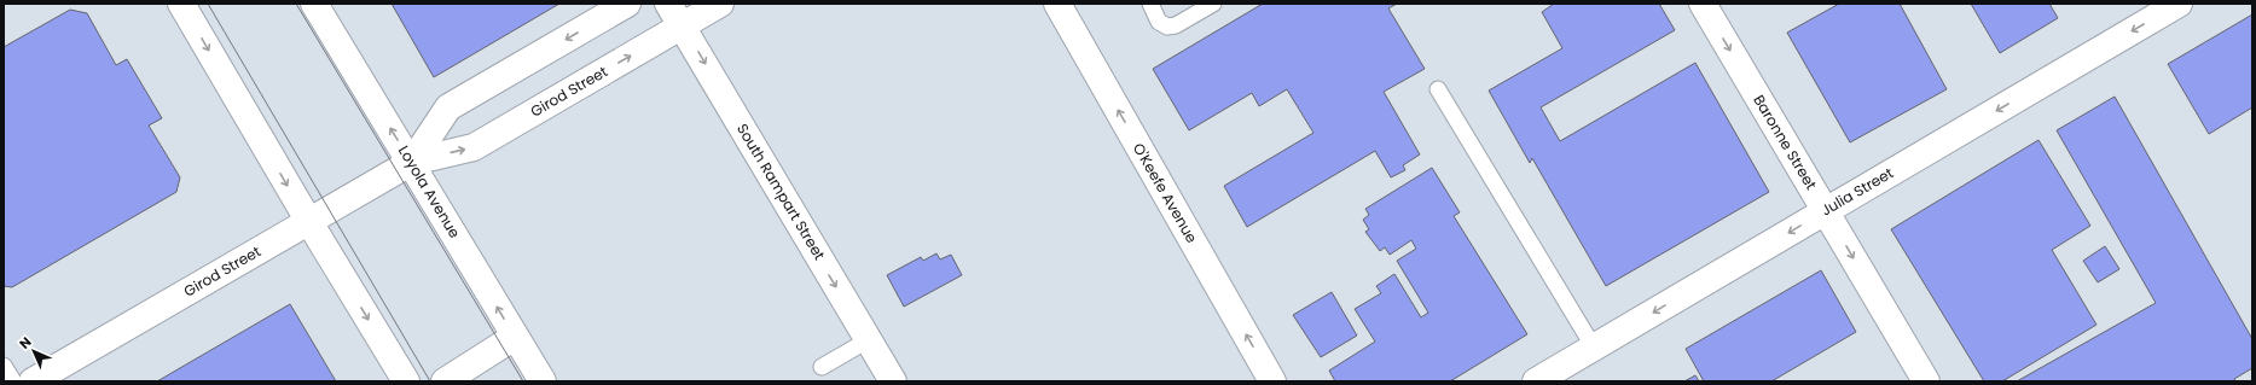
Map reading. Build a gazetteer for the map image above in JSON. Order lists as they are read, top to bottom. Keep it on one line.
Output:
{"streets":{"street":["Girod Street","Baronne Street","Loyola Avenue","South Rampart Street","Julia Street","O'Keefe Avenue"]},"crossings":[["Girod Street","Loyola Avenue"],["Girod Street","South Rampart Street"],["Baronne Street","Julia Street"]],"one_way":["Baronne Street","South Rampart Street","Julia Street","O'Keefe Avenue"],"north":"top left"}
